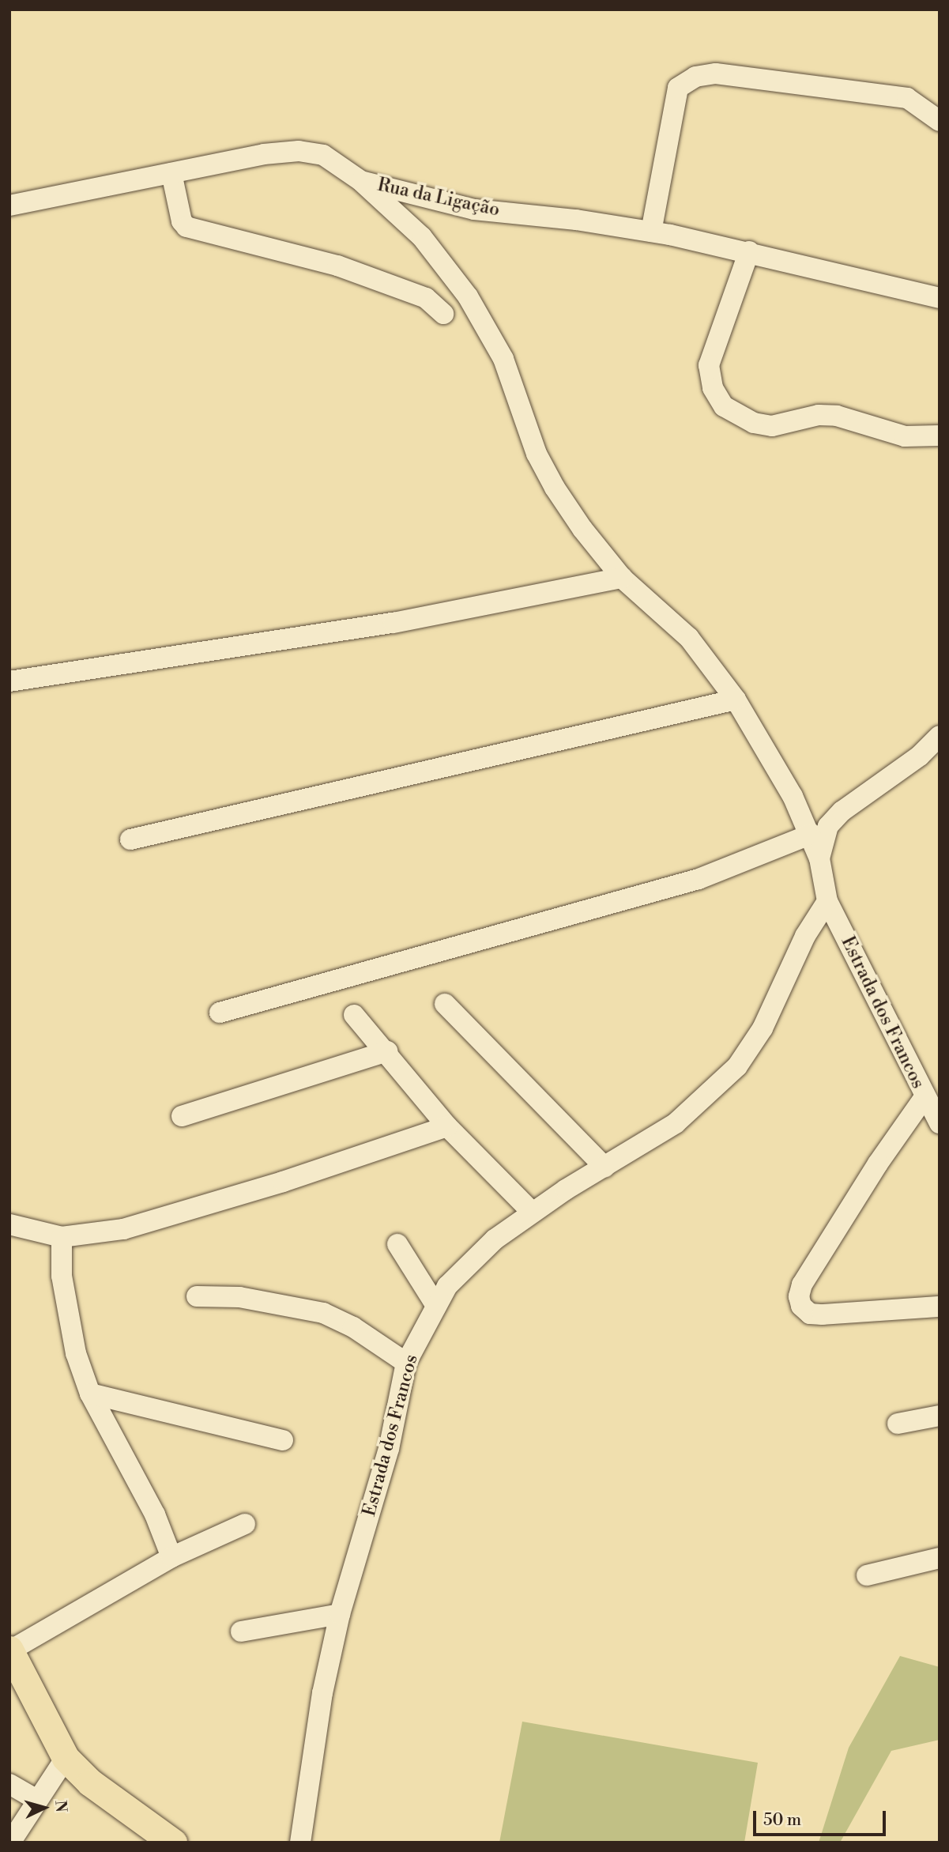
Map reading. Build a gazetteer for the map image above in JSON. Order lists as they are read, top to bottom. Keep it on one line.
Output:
{"streets":{"street":["Rua da Ligação","Estrada dos Francos"]},"scale_bar":"50 m","north":"right"}
